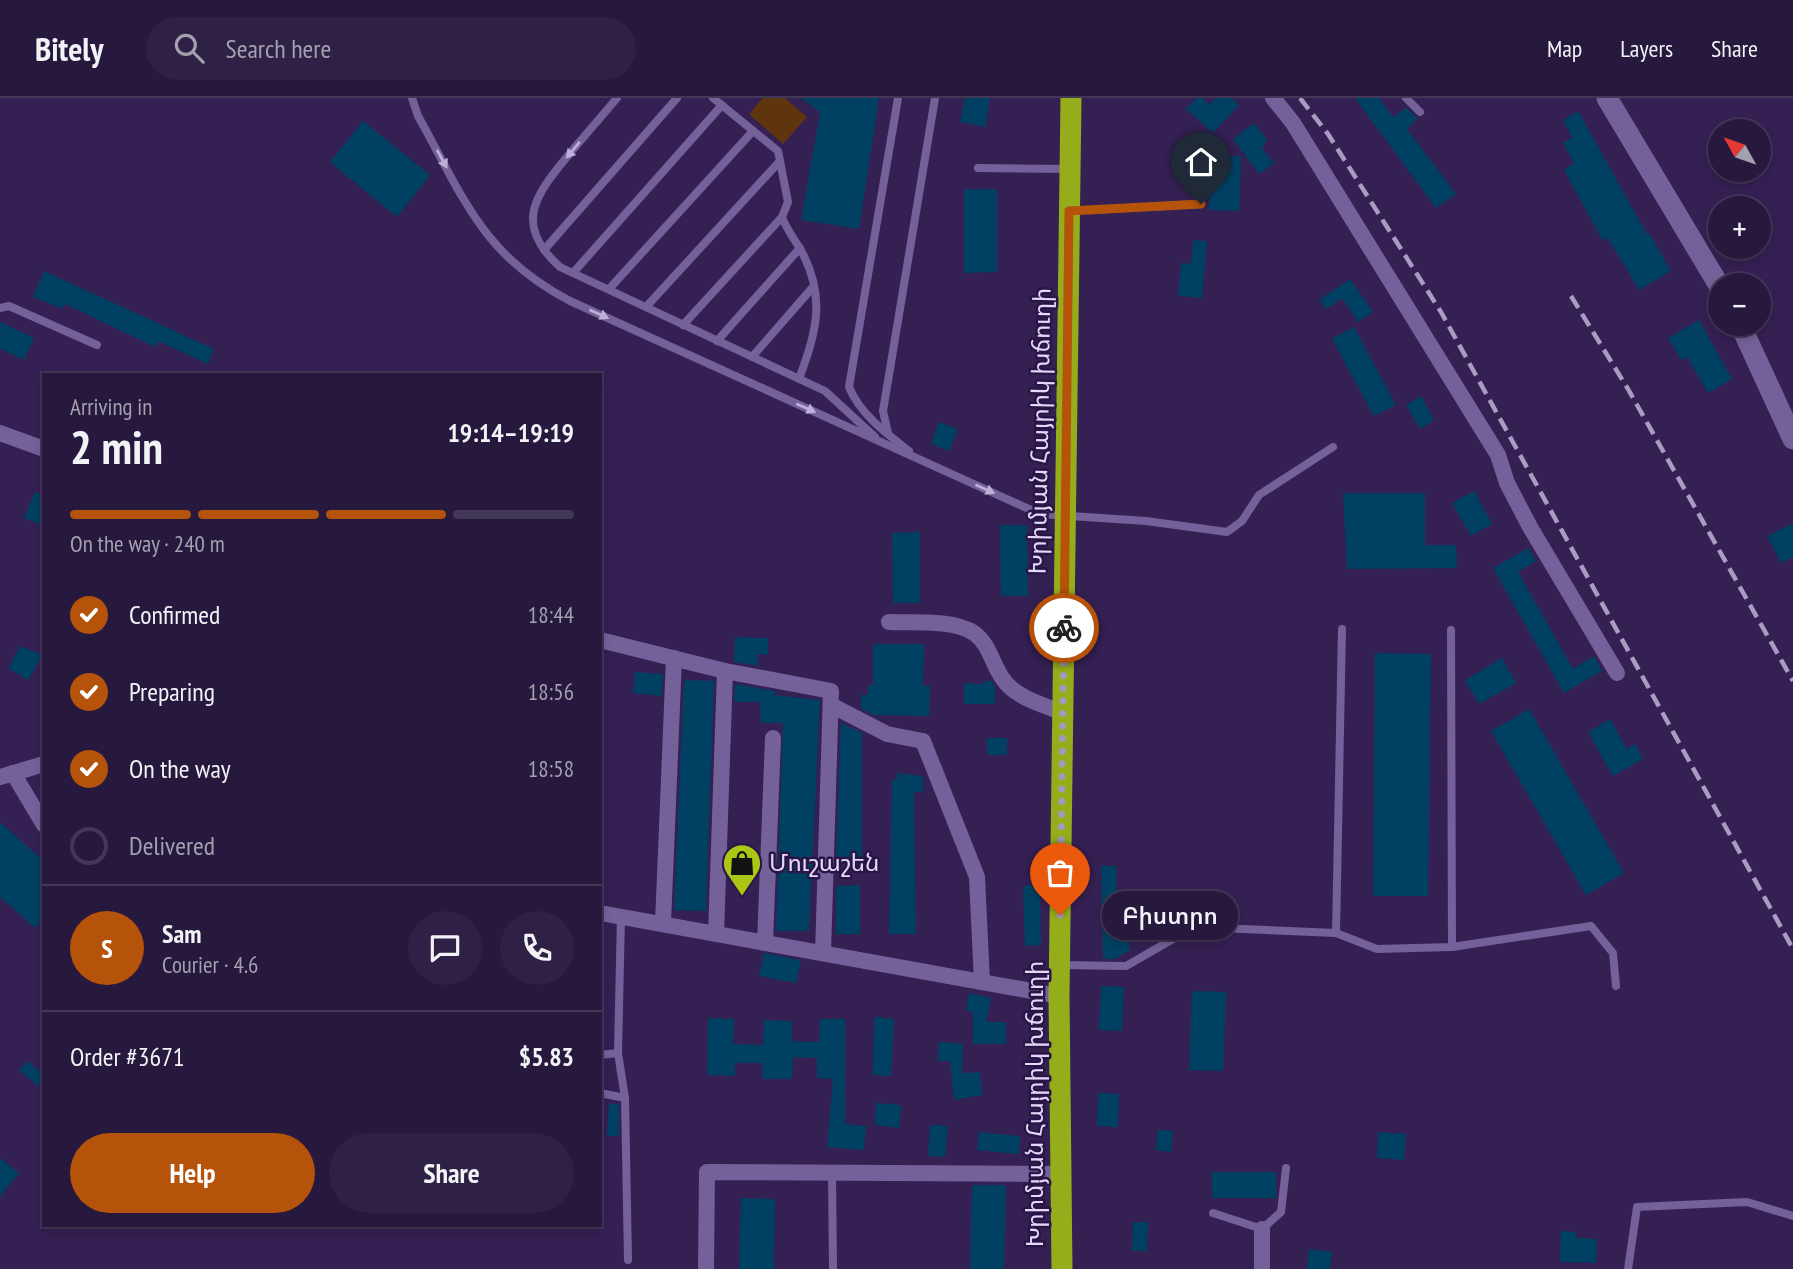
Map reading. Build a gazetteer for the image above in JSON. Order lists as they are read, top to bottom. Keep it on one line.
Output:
{"streets":{"highway":["Խրիմյան Հայրիկ խճուղի"]},"places":{"shop":["Մուշաշեն"],"other":["Բիստրո"]},"north":"top left","page":{"header":"Bitely","search":"Search here","nav":["Map","Layers","Share"],"map_buttons":["+","−"],"heading":["2 min","Arriving in","19:14–19:19"],"panel":["Sam","Courier · 4.6","Order #3671","$5.83"],"bar":"On the way · 240 m","list":[["Confirmed","18:44"],["Preparing","18:56"],["On the way","18:58"],"Delivered"],"bubble":"Բիստրո","round":"S","buttons":["Help","Share"]}}
